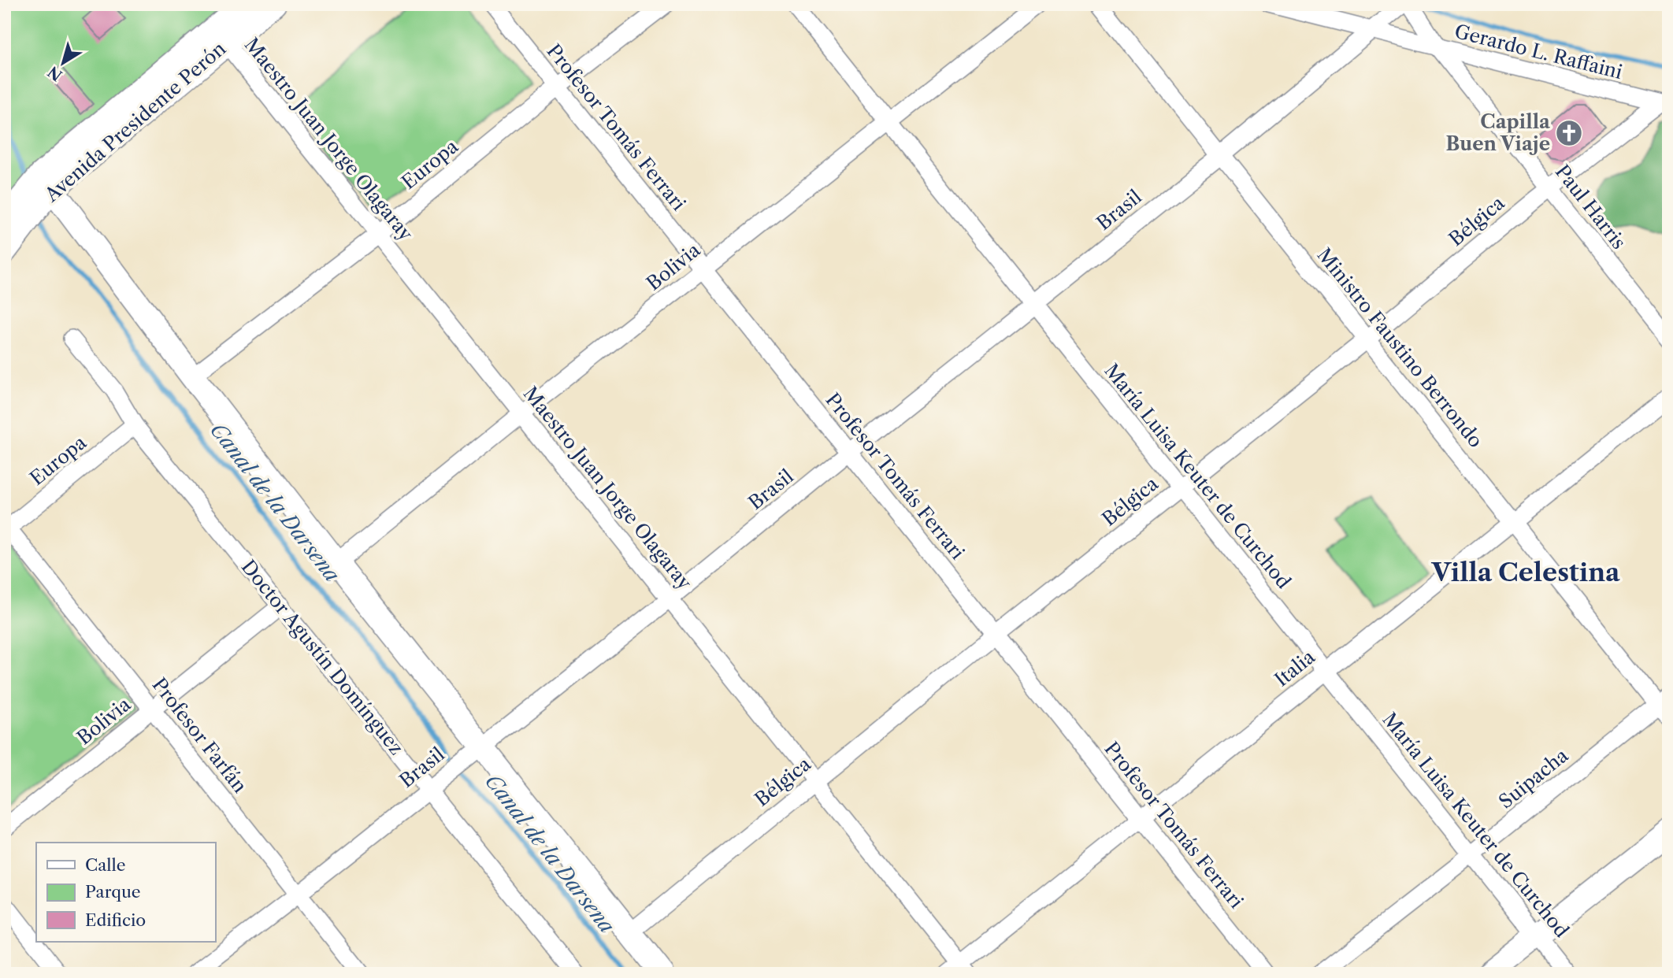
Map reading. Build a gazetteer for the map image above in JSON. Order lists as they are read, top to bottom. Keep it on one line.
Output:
{"streets":{"street":["Gerardo L. Raffaini","Avenida Presidente Perón","Profesor Tomás Ferrari","Maestro Juan Jorge Olagaray","Europa","Paul Harris","Brasil","Bélgica","Bolivia","Ministro Faustino Berrondo","María Luisa Keuter de Curchod","Doctor Agustín Domínguez","Italia","Profesor Farfán","Suipacha"]},"crossings":[["Gerardo L. Raffaini","Paul Harris"],["Gerardo L. Raffaini","Brasil"],["Gerardo L. Raffaini","Bélgica"],["Avenida Presidente Perón","Maestro Juan Jorge Olagaray"],["Profesor Tomás Ferrari","Europa"],["Profesor Tomás Ferrari","Brasil"],["Profesor Tomás Ferrari","Bélgica"],["Profesor Tomás Ferrari","Bolivia"],["Profesor Tomás Ferrari","Italia"],["Maestro Juan Jorge Olagaray","Europa"],["Maestro Juan Jorge Olagaray","Brasil"],["Maestro Juan Jorge Olagaray","Bélgica"],["Maestro Juan Jorge Olagaray","Bolivia"],["Maestro Juan Jorge Olagaray","Italia"],["Europa","Doctor Agustín Domínguez"],["Europa","Profesor Farfán"],["Paul Harris","Bélgica"],["Brasil","Ministro Faustino Berrondo"],["Brasil","María Luisa Keuter de Curchod"],["Brasil","Doctor Agustín Domínguez"],["Brasil","Profesor Farfán"],["Bélgica","Ministro Faustino Berrondo"],["Bélgica","María Luisa Keuter de Curchod"],["Bolivia","María Luisa Keuter de Curchod"],["Bolivia","Doctor Agustín Domínguez"],["Bolivia","Profesor Farfán"],["Ministro Faustino Berrondo","Italia"],["Ministro Faustino Berrondo","Suipacha"],["María Luisa Keuter de Curchod","Italia"],["María Luisa Keuter de Curchod","Suipacha"]],"districts":["Villa Celestina"],"water":["Canal de la Darsena"],"places":{"church":["Capilla Buen Viaje"]},"legend":["Calle","Parque","Edificio"],"north":"bottom left"}
